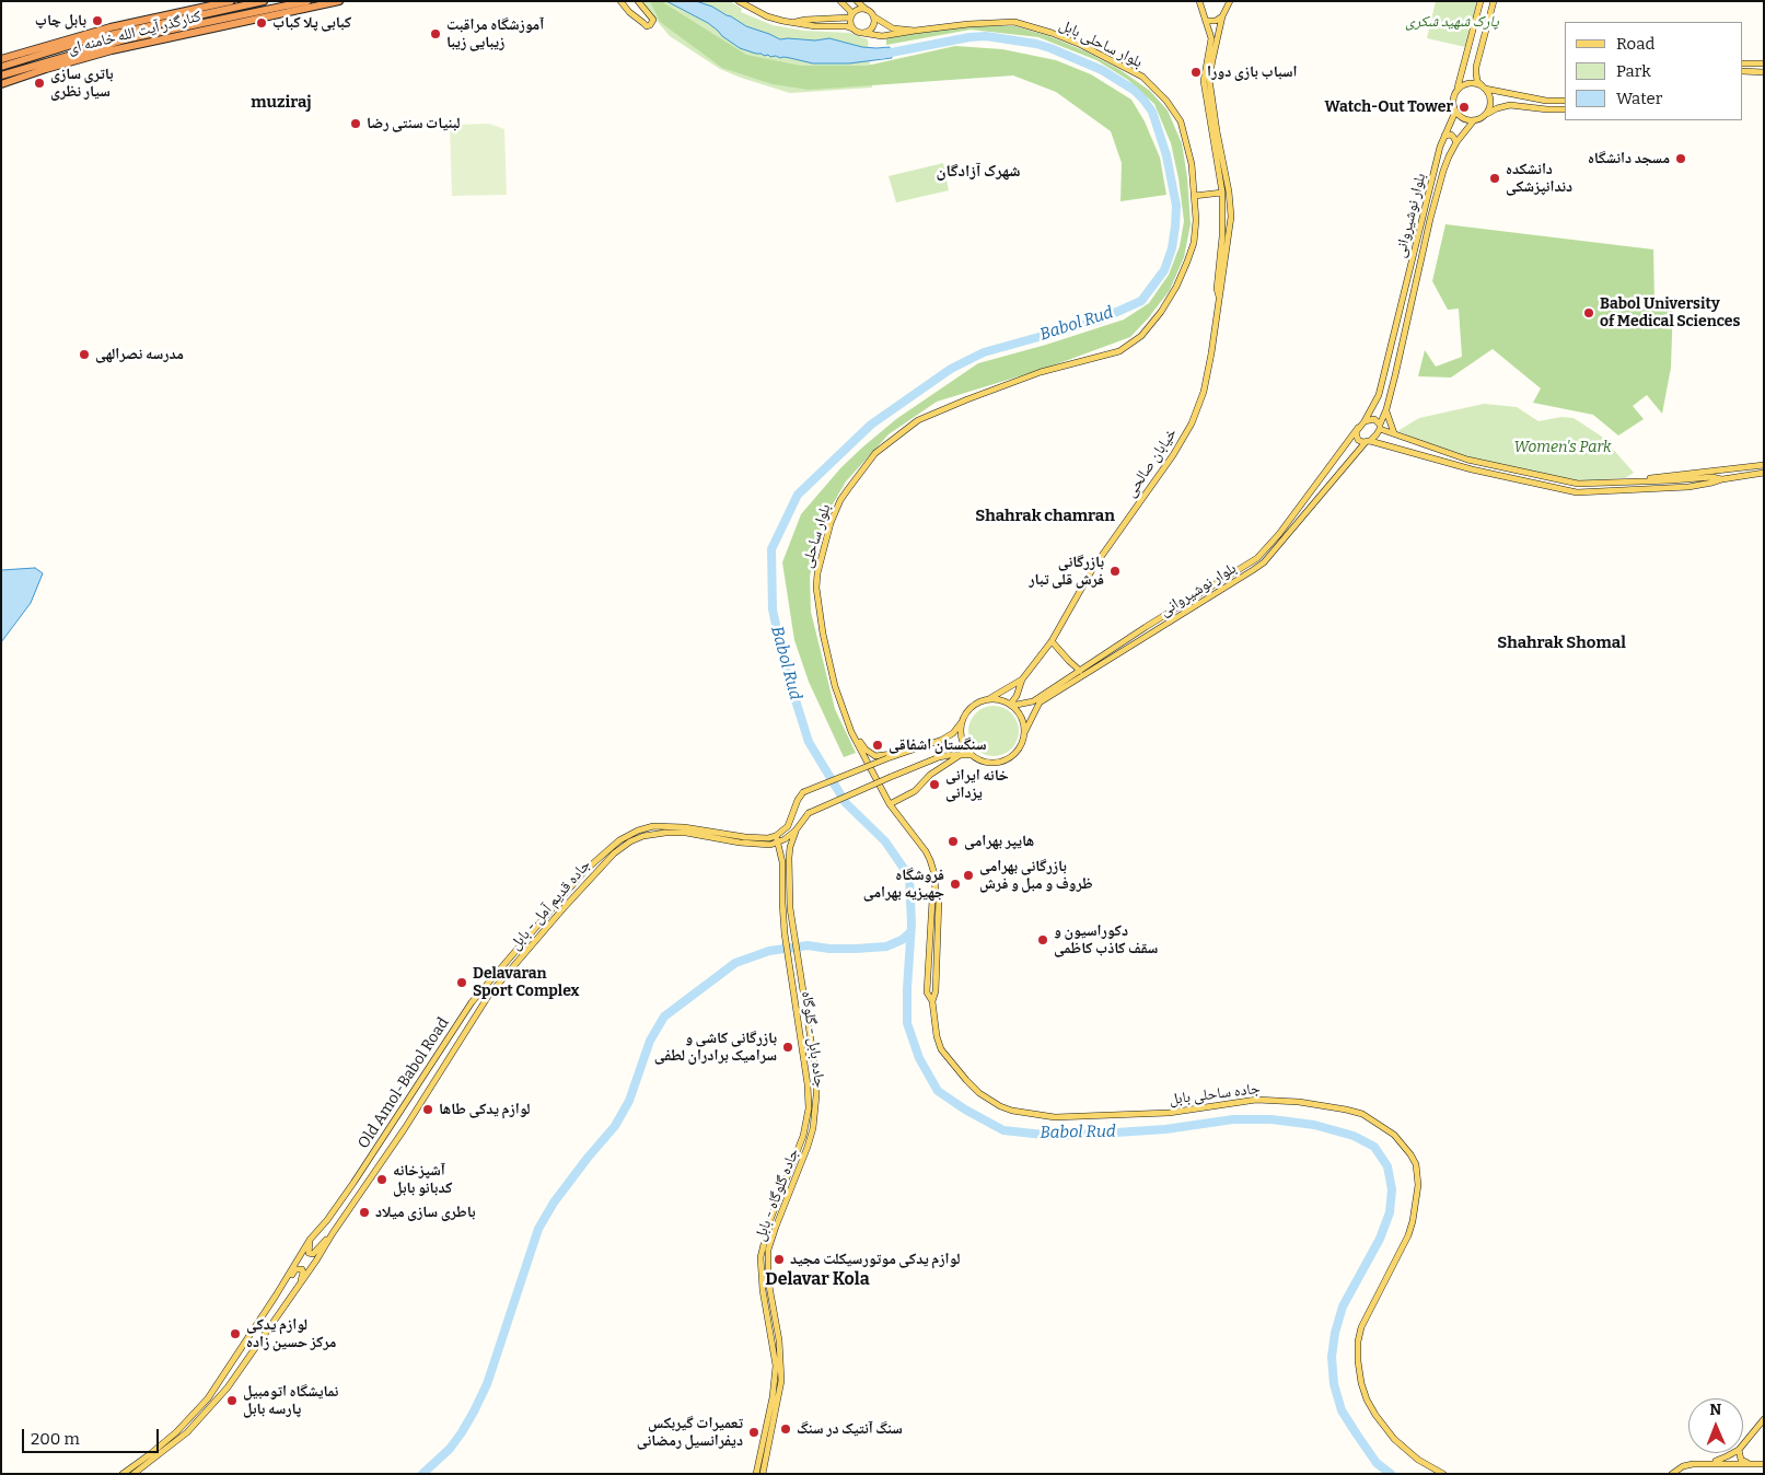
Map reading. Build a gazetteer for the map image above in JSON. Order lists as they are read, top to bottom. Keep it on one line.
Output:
{"streets":{"highway":["کنارگذر آیت الله خامنه ای"],"main road":["بلوار ساحلی بابل","بلوار نوشیروانی","خيابان صالحی","بلوار ساحلی","جاده بابل - گلوگاه","Old Amol-Babol Road","جاده ساحلی بابل","جاده گلوگاه - بابل"]},"crossings":[["بلوار ساحلی بابل","بلوار ساحلی"],["بلوار ساحلی","جاده ساحلی بابل"],["جاده بابل - گلوگاه","Old Amol-Babol Road"]],"districts":["muziraj","شهرک آزادگان","Shahrak chamran","Shahrak Shomal","Delavar Kola"],"water":["Babol Rud"],"parks":["پارک شهید شکری","Women's Park"],"places":["بابل چاپ","کبابی پلا کباب","آموزشگاه مراقبت زیبایی زیبا","اسباب بازی دورا","باتری سازی سیار نظری","Watch-Out Tower","لبنیات سنتی رضا","مسجد دانشگاه","دانشکده دندانپزشکی","Babol University of Medical Sciences","مدرسه نصرالهی","بازرگانی فرش قلی تبار","سنگستان اشفاقی","خانه ایرانی یزدانی","هایپر بهرامی","بازرگانی بهرامی ظروف و مبل و فرش","فروشگاه جهیزیه بهرامی","دکوراسیون و سقف کاذب کاظمی","Delavaran Sport Complex","بازرگانی کاشی و سرامیک برادران لطفی","لوازم یدکی طاها","آشپزخانه کدبانو بابل","باطری سازی میلاد","لوازم یدکی موتورسیکلت مجید","لوازم یدکی مرکز حسین زاده","نمایشگاه اتومبیل پارسه بابل","سنگ آنتیک در سنگ","تعمیرات گیربکس دیفرانسیل رمضانی"],"legend":["Road","Park","Water"],"scale_bar":"200 m","north":"top"}
